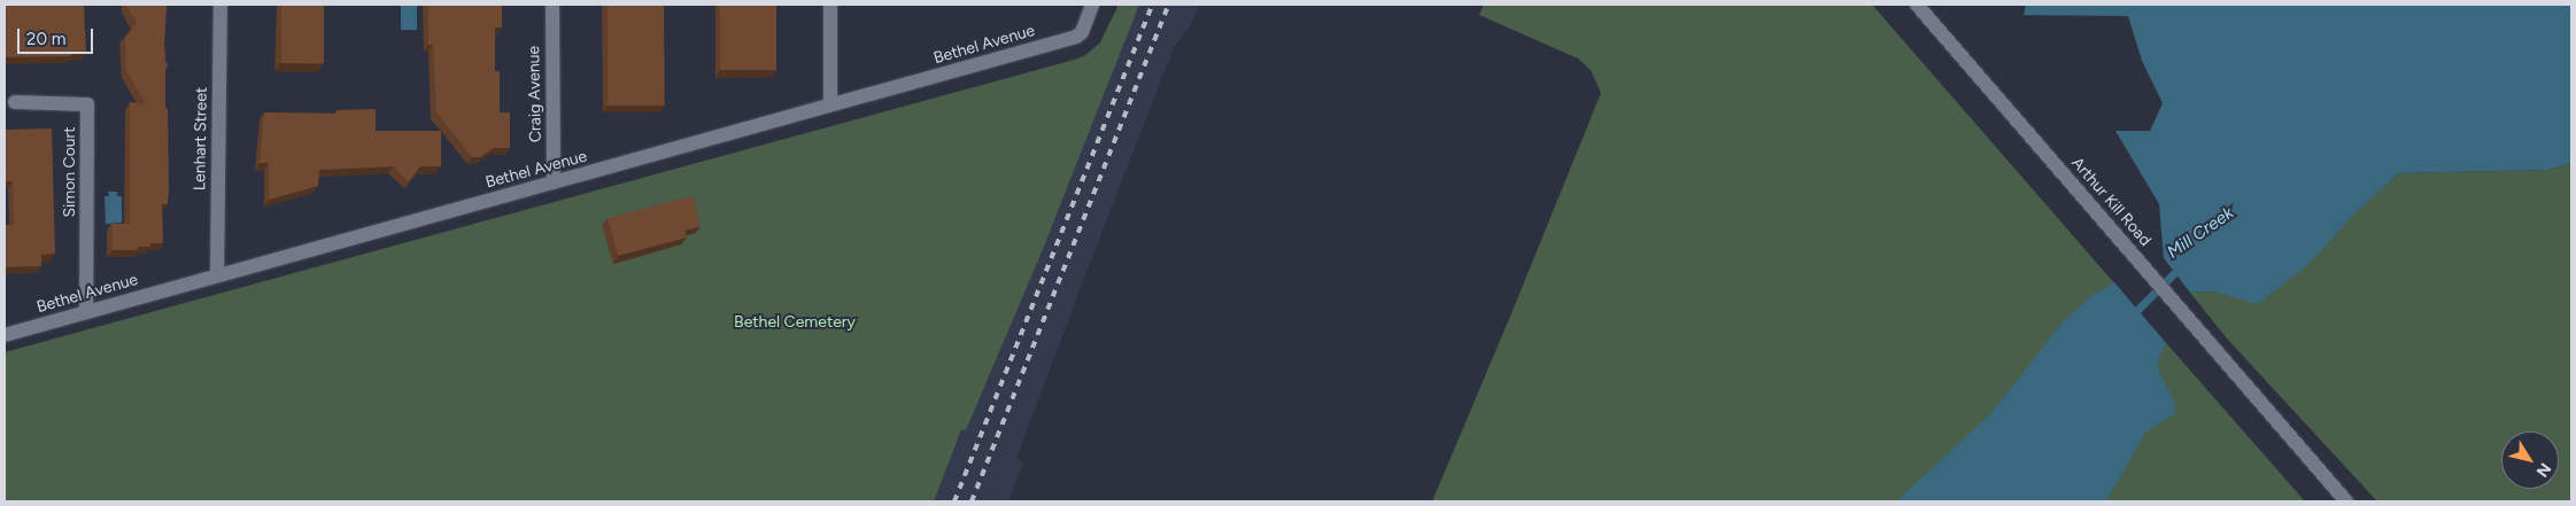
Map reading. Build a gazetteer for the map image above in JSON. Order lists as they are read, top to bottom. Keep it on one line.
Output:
{"streets":{"street":["Bethel Avenue","Craig Avenue","Lenhart Street","Simon Court","Arthur Kill Road"]},"crossings":[["Bethel Avenue","Craig Avenue"],["Bethel Avenue","Lenhart Street"],["Bethel Avenue","Simon Court"]],"water":["Mill Creek"],"parks":["Bethel Cemetery"],"scale_bar":"20 m","north":"bottom right"}
